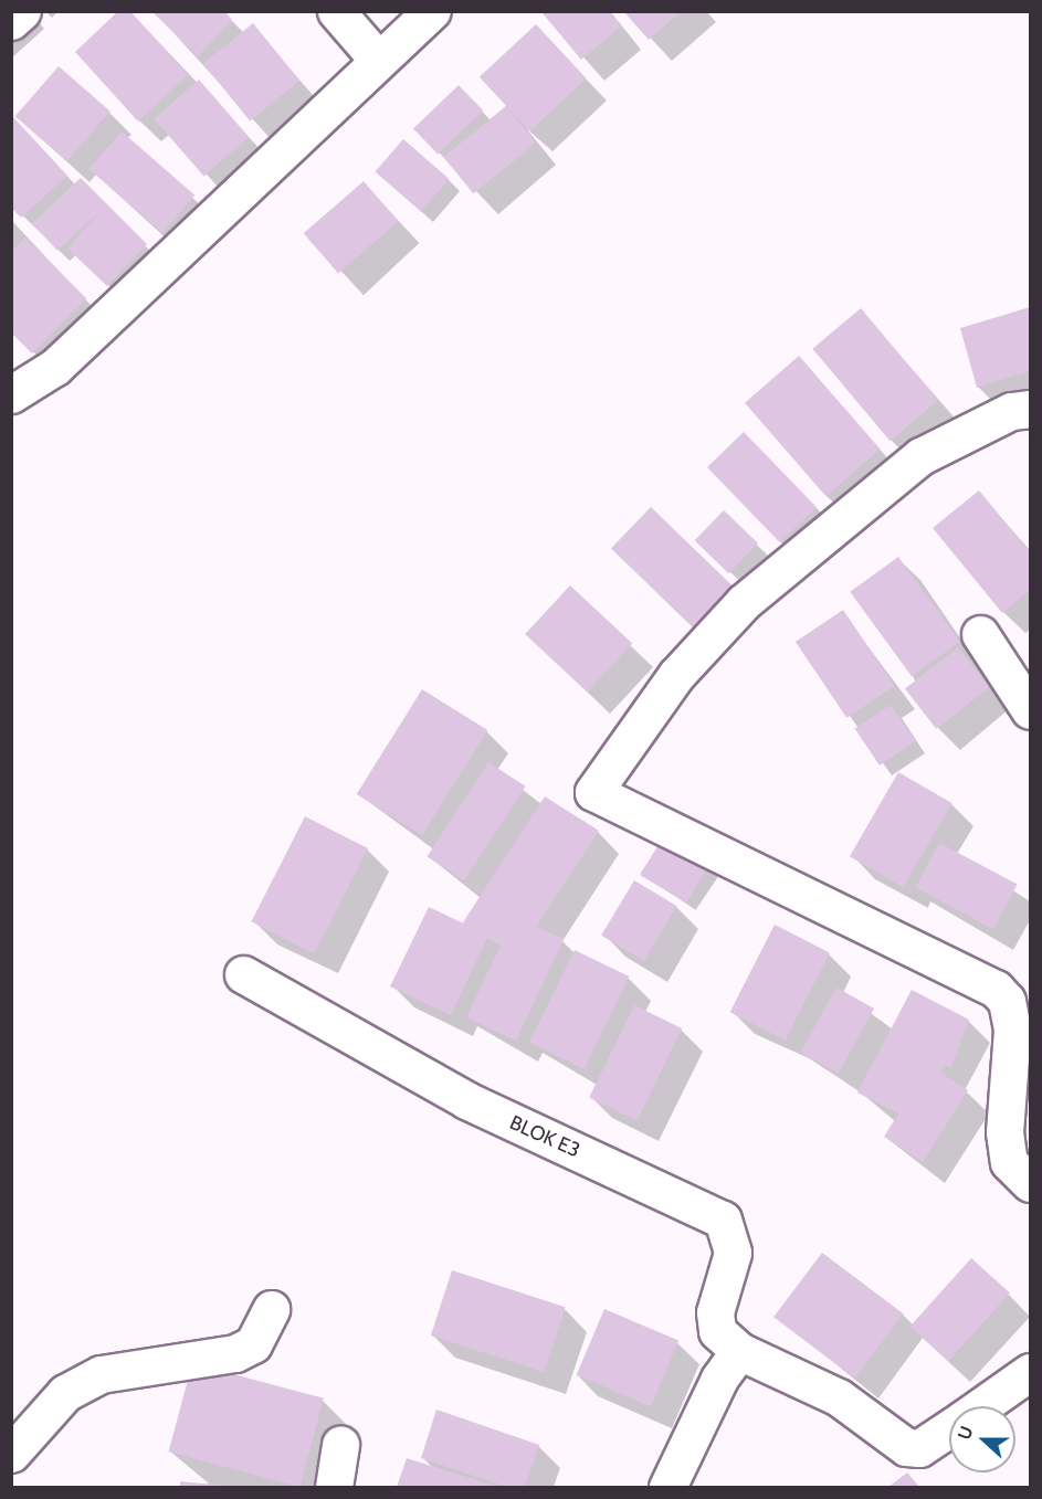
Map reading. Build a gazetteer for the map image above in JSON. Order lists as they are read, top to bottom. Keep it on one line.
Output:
{"streets":{"street":["BLOK E3"]},"north":"left"}
